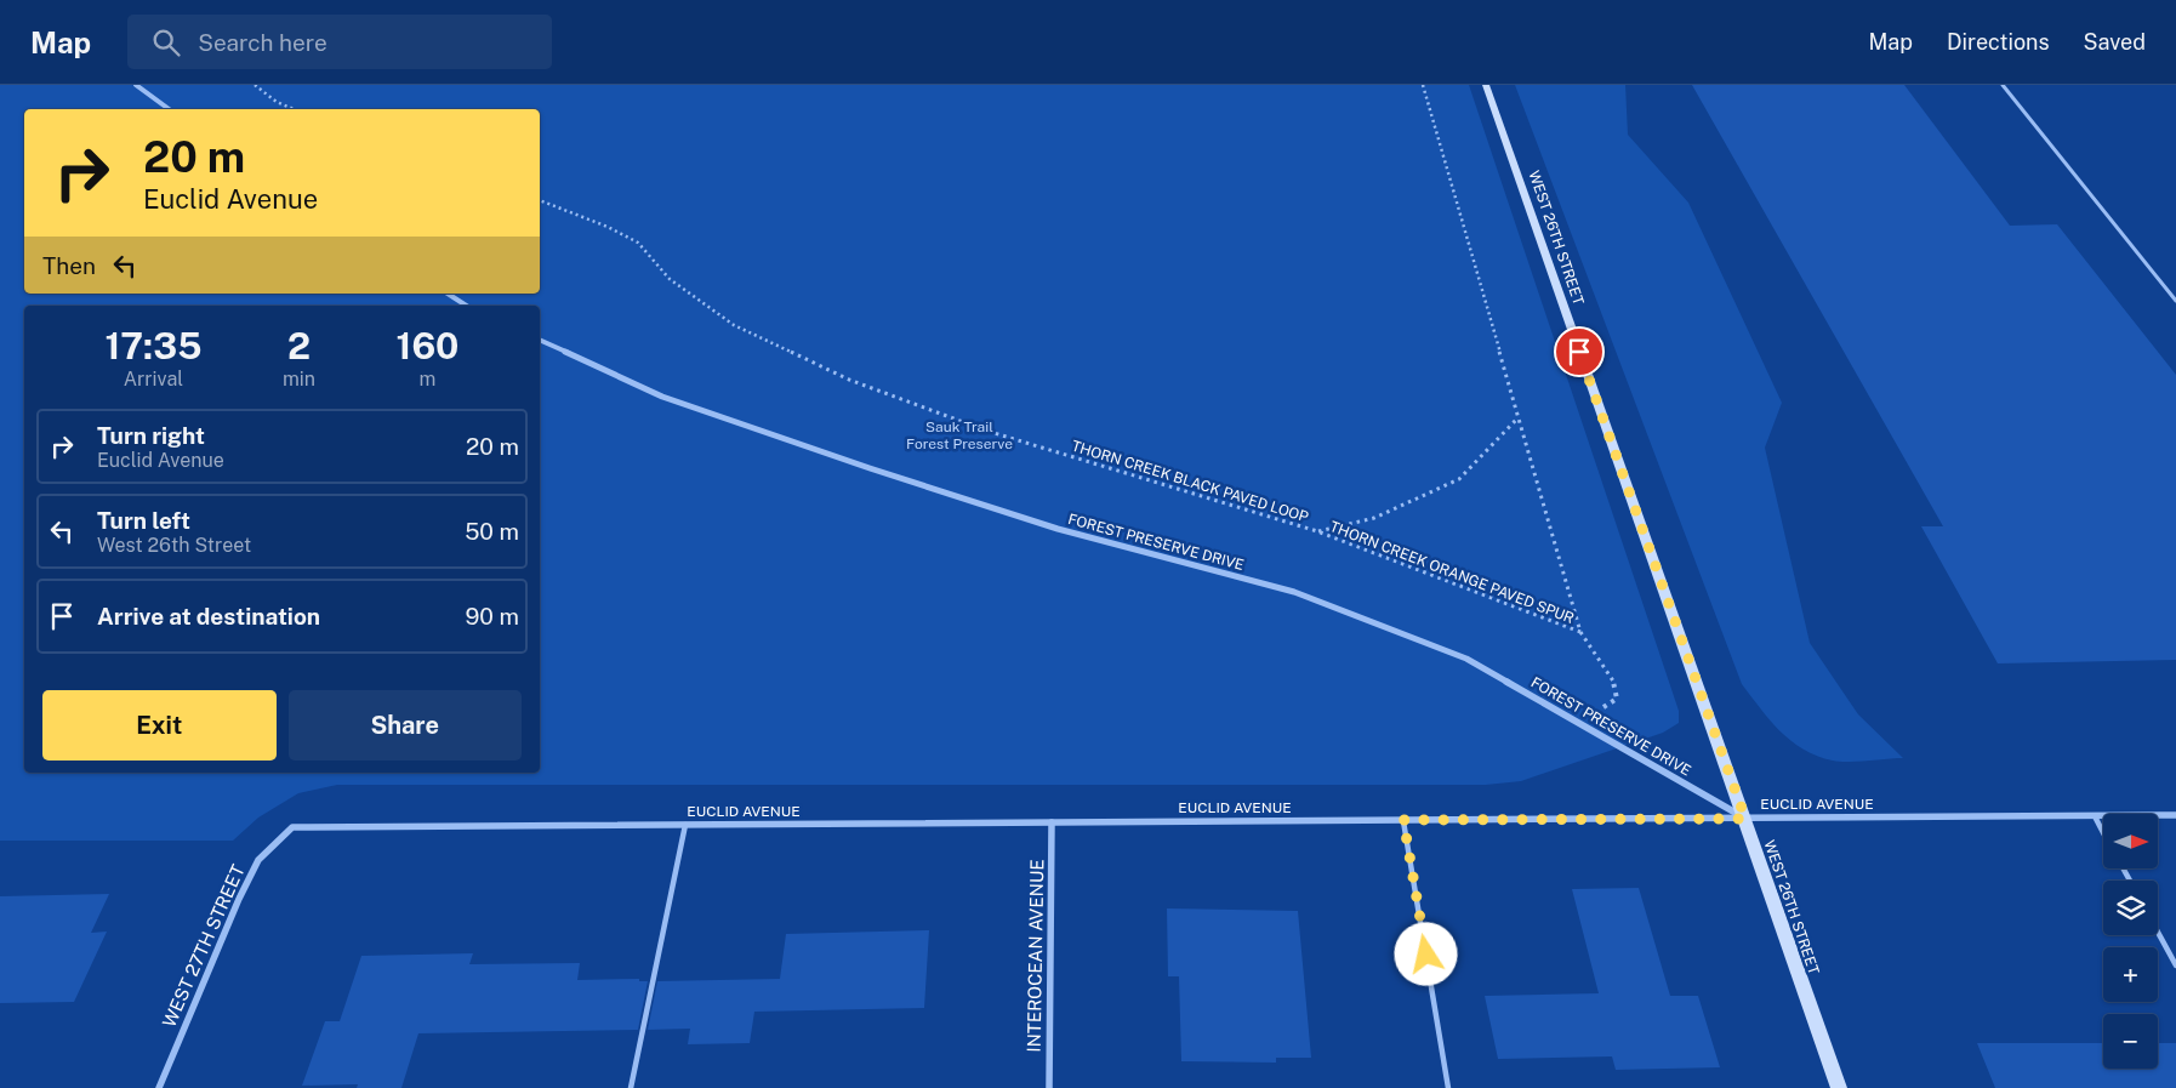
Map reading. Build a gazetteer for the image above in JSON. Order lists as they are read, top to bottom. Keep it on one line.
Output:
{"streets":{"street":["WEST 26TH STREET","FOREST PRESERVE DRIVE","EUCLID AVENUE","WEST 27TH STREET","INTEROCEAN AVENUE"],"path":["THORN CREEK BLACK PAVED LOOP","THORN CREEK ORANGE PAVED SPUR"]},"crossings":[["WEST 26TH STREET","FOREST PRESERVE DRIVE"],["WEST 26TH STREET","EUCLID AVENUE"],["THORN CREEK BLACK PAVED LOOP","THORN CREEK ORANGE PAVED SPUR"],["FOREST PRESERVE DRIVE","EUCLID AVENUE"],["EUCLID AVENUE","WEST 27TH STREET"],["EUCLID AVENUE","INTEROCEAN AVENUE"]],"parks":["Sauk Trail Forest Preserve"],"north":"right","page":{"header":"Map","search":"Search here","nav":["Map","Directions","Saved"],"turn":["20 m","Euclid Avenue"],"then":"Then","eta":["17:35","Arrival","2","min","160","m"],"list":[{"name":"Turn right","note":"Euclid Avenue","value":"20 m"},{"name":"Turn left","note":"West 26th Street","value":"50 m"},{"name":"Arrive at destination","value":"90 m"}],"buttons":["Exit","Share"],"map_buttons":["+","−"]}}
